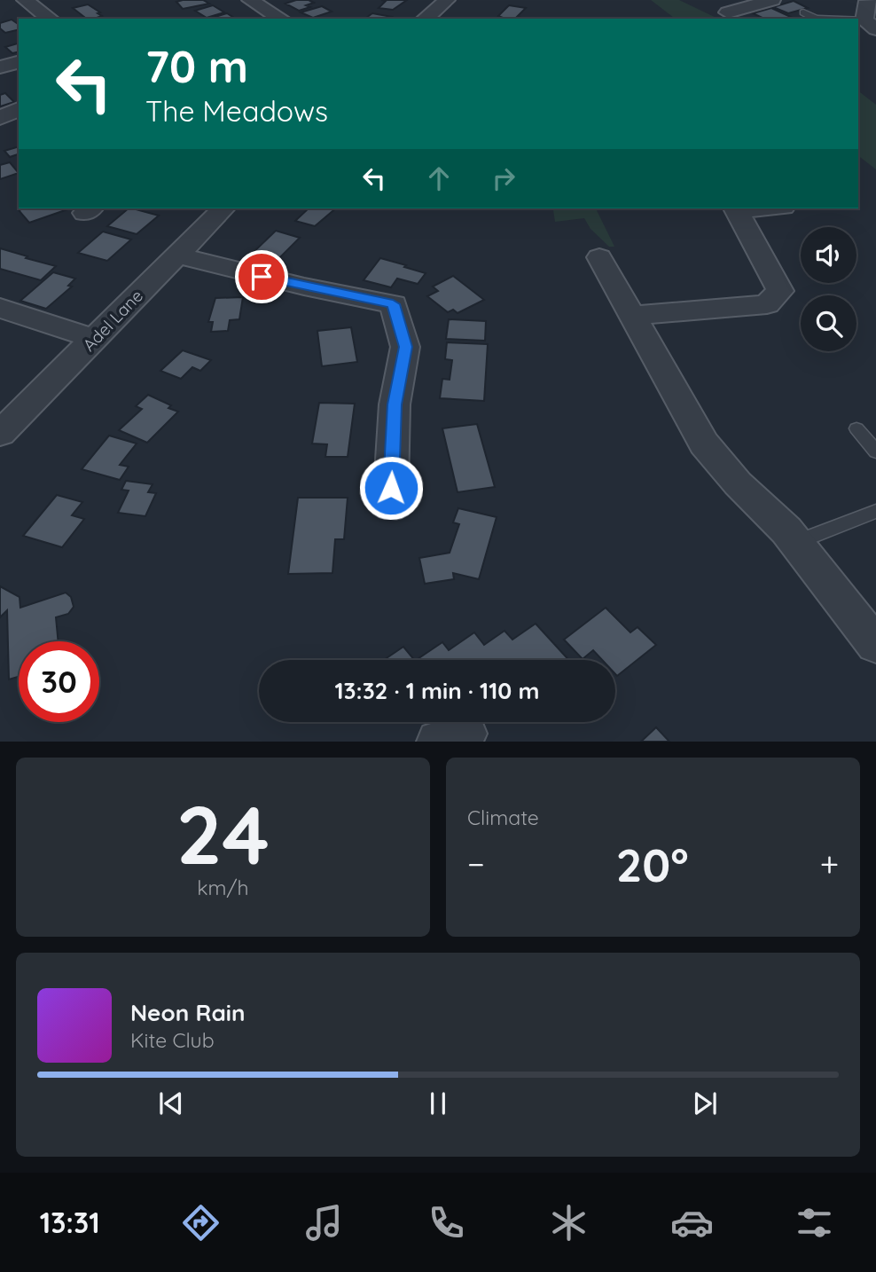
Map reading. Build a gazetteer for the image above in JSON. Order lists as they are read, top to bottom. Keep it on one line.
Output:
{"streets":{"street":["Adel Lane"]},"page":{"turn":["70 m","The Meadows"],"limit":"30","trip":"13:32 · 1 min · 110 m","tile":[["24","km/h"],"Climate"],"heat":["−","20°","+"],"song":["Neon Rain","Kite Club"],"tabs":"13:31"}}
